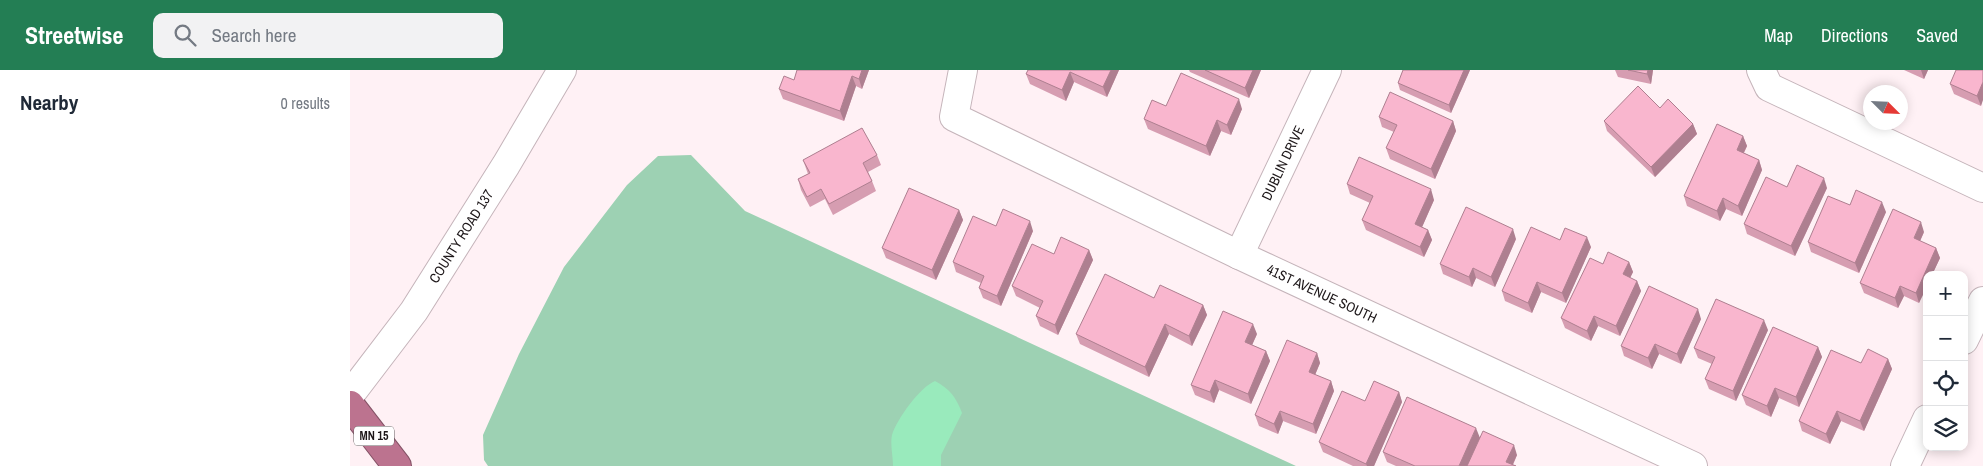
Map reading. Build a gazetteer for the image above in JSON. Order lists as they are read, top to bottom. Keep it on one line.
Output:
{"streets":{"highway":["MN 15"],"street":["DUBLIN DRIVE","COUNTY ROAD 137","41ST AVENUE SOUTH"]},"crossings":[["DUBLIN DRIVE","41ST AVENUE SOUTH"]],"north":"bottom right","page":{"header":"Streetwise","search":"Search here","nav":["Map","Directions","Saved"],"heading":["Nearby","0 results"],"map_buttons":["+","−"]}}
